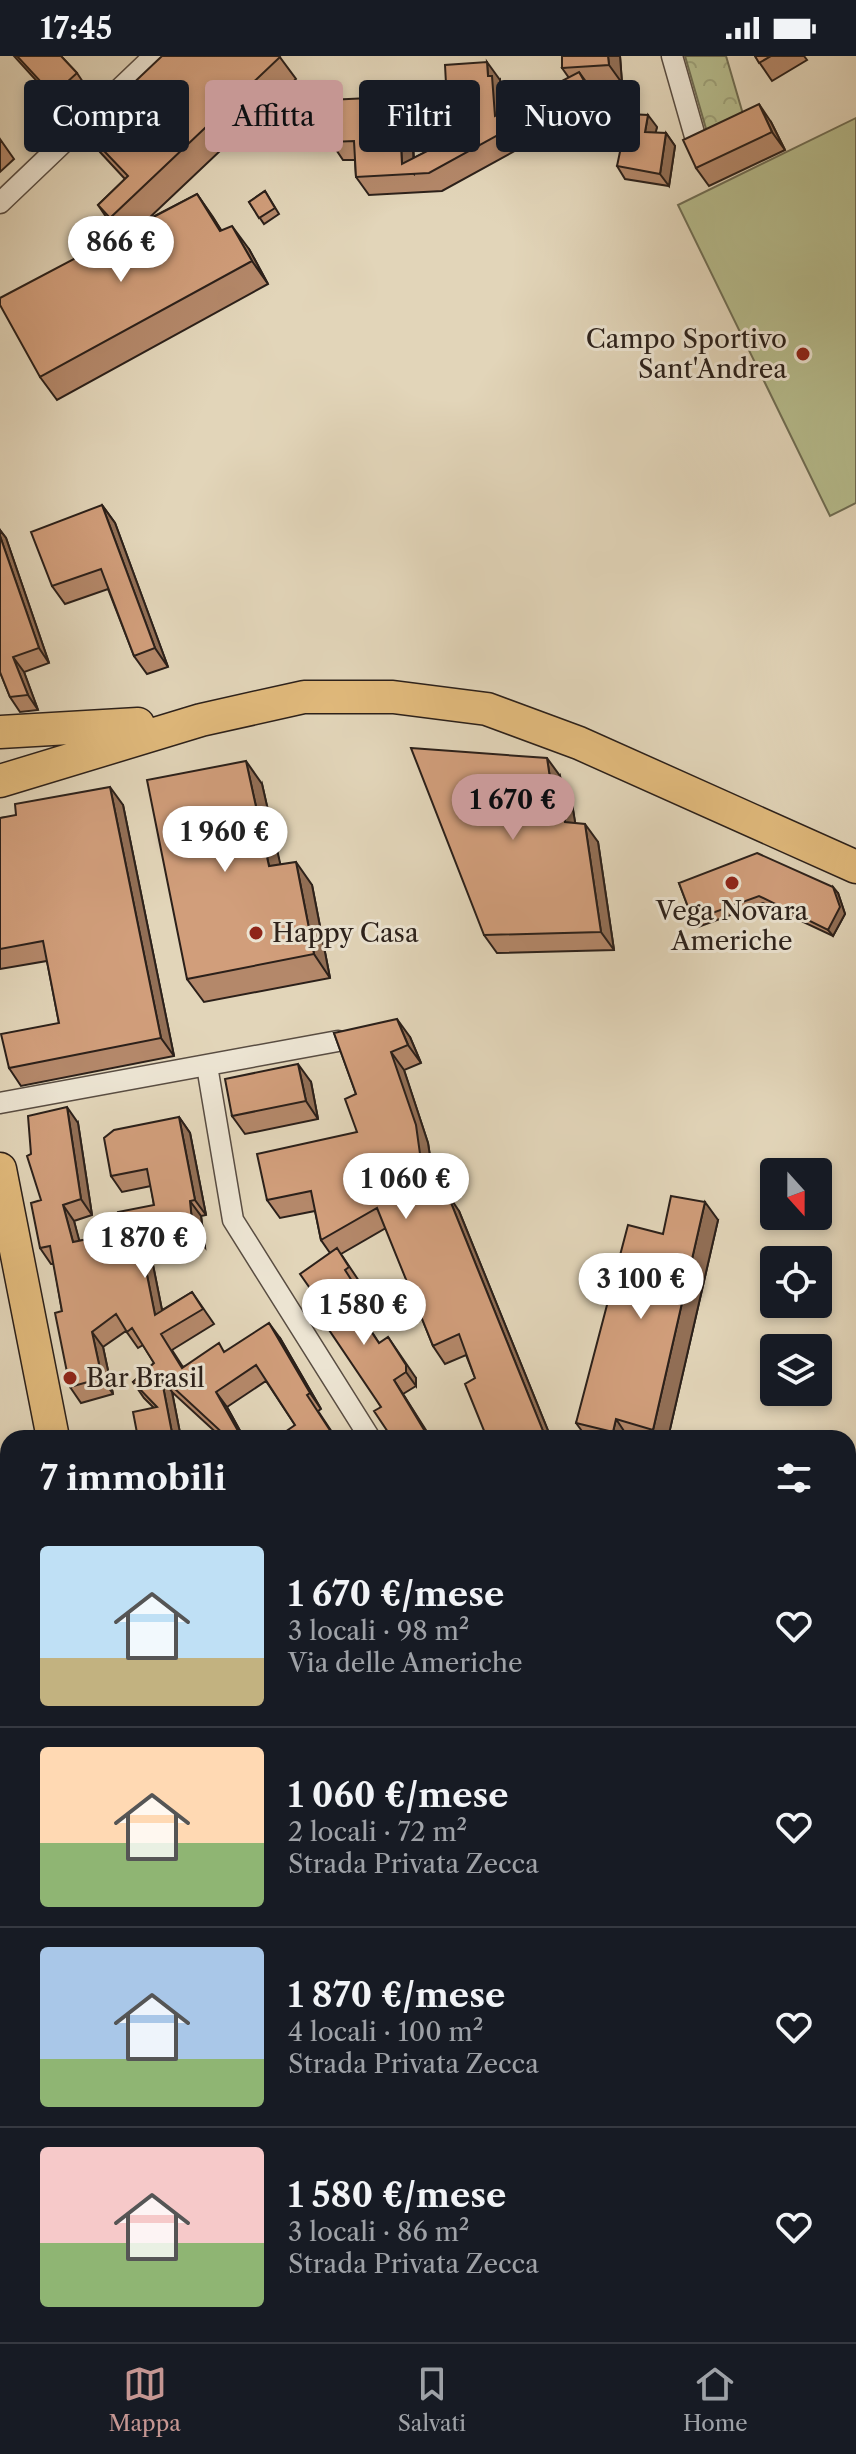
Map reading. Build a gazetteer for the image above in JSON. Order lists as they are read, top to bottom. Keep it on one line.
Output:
{"places":["Campo Sportivo Sant'Andrea","Vega Novara Americhe","Happy Casa","Bar Brasil"],"north":"bottom","page":{"status":"17:45","chip":["Compra","Affitta","Filtri","Nuovo"],"price":["866 €","1 670 €","1 960 €","1 060 €","1 870 €","3 100 €","1 580 €"],"heading":"7 immobili","list":[{"name":"1 670 €/mese","note":"3 locali · 98 m² · Via delle Americhe"},{"name":"1 060 €/mese","note":"2 locali · 72 m² · Strada Privata Zecca"},{"name":"1 870 €/mese","note":"4 locali · 100 m² · Strada Privata Zecca"},{"name":"1 580 €/mese","note":"3 locali · 86 m² · Strada Privata Zecca"}],"tabs":["Mappa","Salvati","Home"]}}
